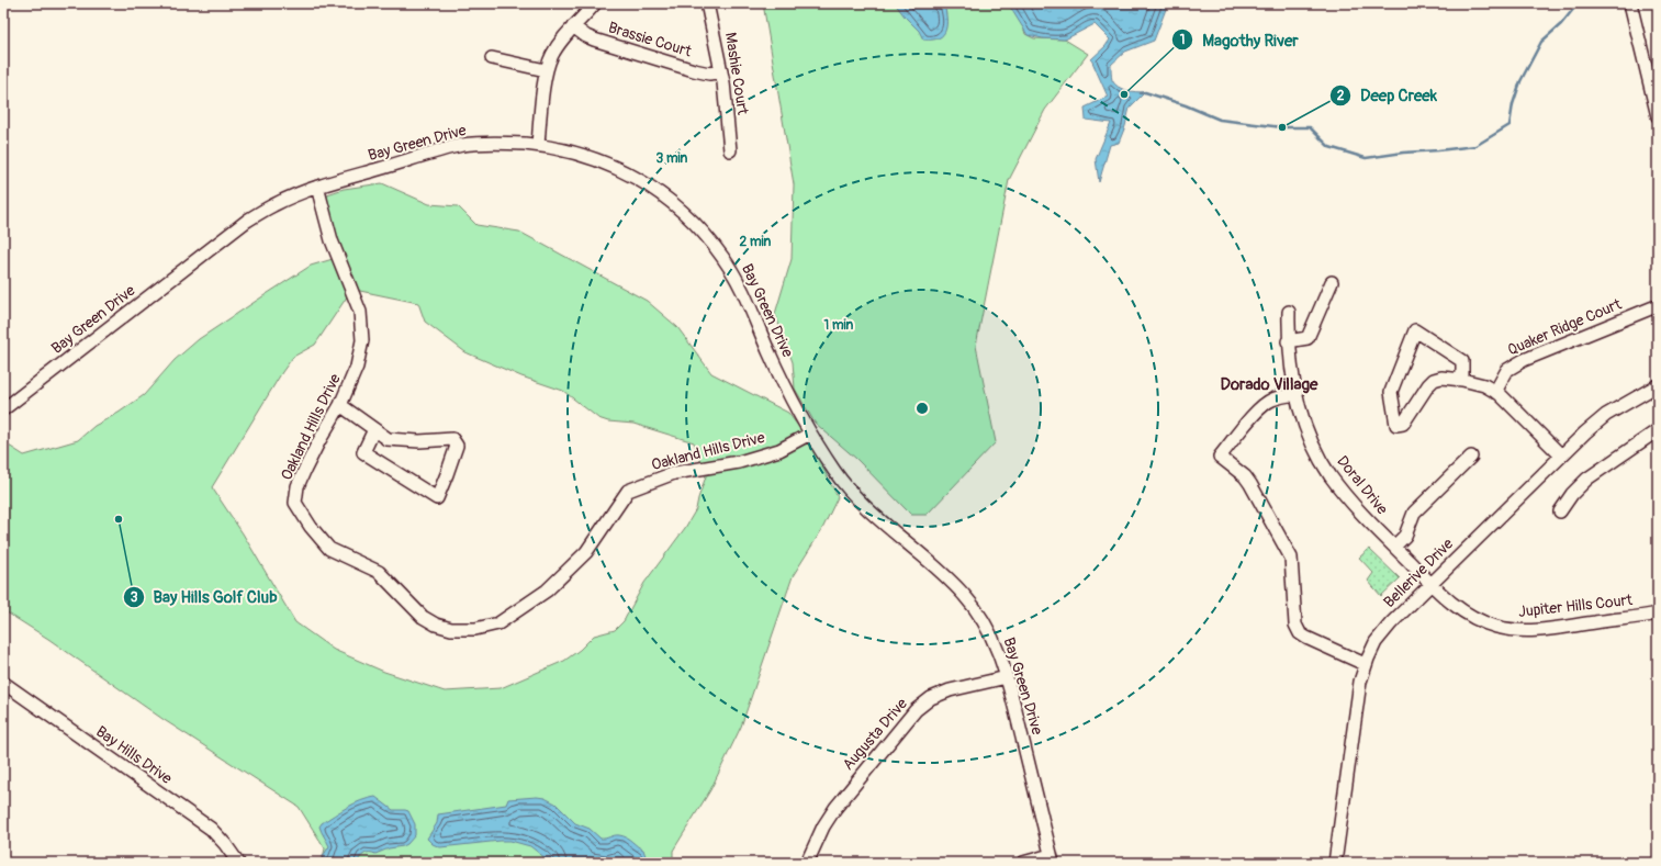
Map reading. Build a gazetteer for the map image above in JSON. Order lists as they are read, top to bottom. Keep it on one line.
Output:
{"streets":{"street":["Brassie Court","Mashie Court","Bay Green Drive","Quaker Ridge Court","Oakland Hills Drive","Doral Drive","Bellerive Drive","Jupiter Hills Court","Augusta Drive","Bay Hills Drive"]},"crossings":[["Brassie Court","Mashie Court"],["Bay Green Drive","Oakland Hills Drive"],["Bay Green Drive","Augusta Drive"],["Doral Drive","Bellerive Drive"],["Doral Drive","Jupiter Hills Court"],["Bellerive Drive","Jupiter Hills Court"]],"districts":["Dorado Village"],"places":["Magothy River","Deep Creek","Bay Hills Golf Club"],"rings":["3 min","2 min","1 min"]}
